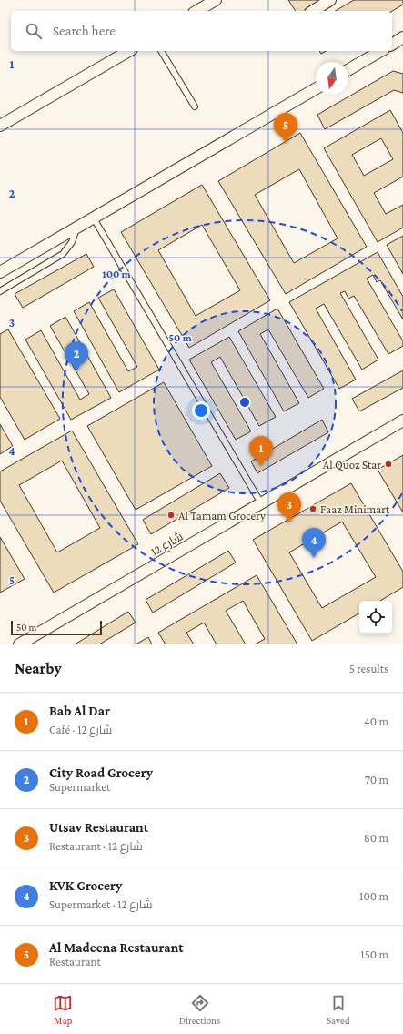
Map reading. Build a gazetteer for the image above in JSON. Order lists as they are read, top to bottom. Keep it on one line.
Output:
{"streets":{"street":["شارع 12"]},"places":["Al Quoz Star","Faaz Minimart","Al Tamam Grocery"],"scale_bar":"50 m","north":"bottom","page":{"search":"Search here","pins":["5","2","1","3","4"],"scale":"50 m","heading":["Nearby","5 results"],"list":[{"mark":"1","name":"Bab Al Dar","note":"Café · شارع 12","value":"40 m"},{"mark":"2","name":"City Road Grocery","note":"Supermarket","value":"70 m"},{"mark":"3","name":"Utsav Restaurant","note":"Restaurant · شارع 12","value":"80 m"},{"mark":"4","name":"KVK Grocery","note":"Supermarket · شارع 12","value":"100 m"},{"mark":"5","name":"Al Madeena Restaurant","note":"Restaurant","value":"150 m"}],"nav":["Map","Directions","Saved"]},"grid":{"rows":["1","2","3","4","5"]},"rings":["100 m","50 m"]}
